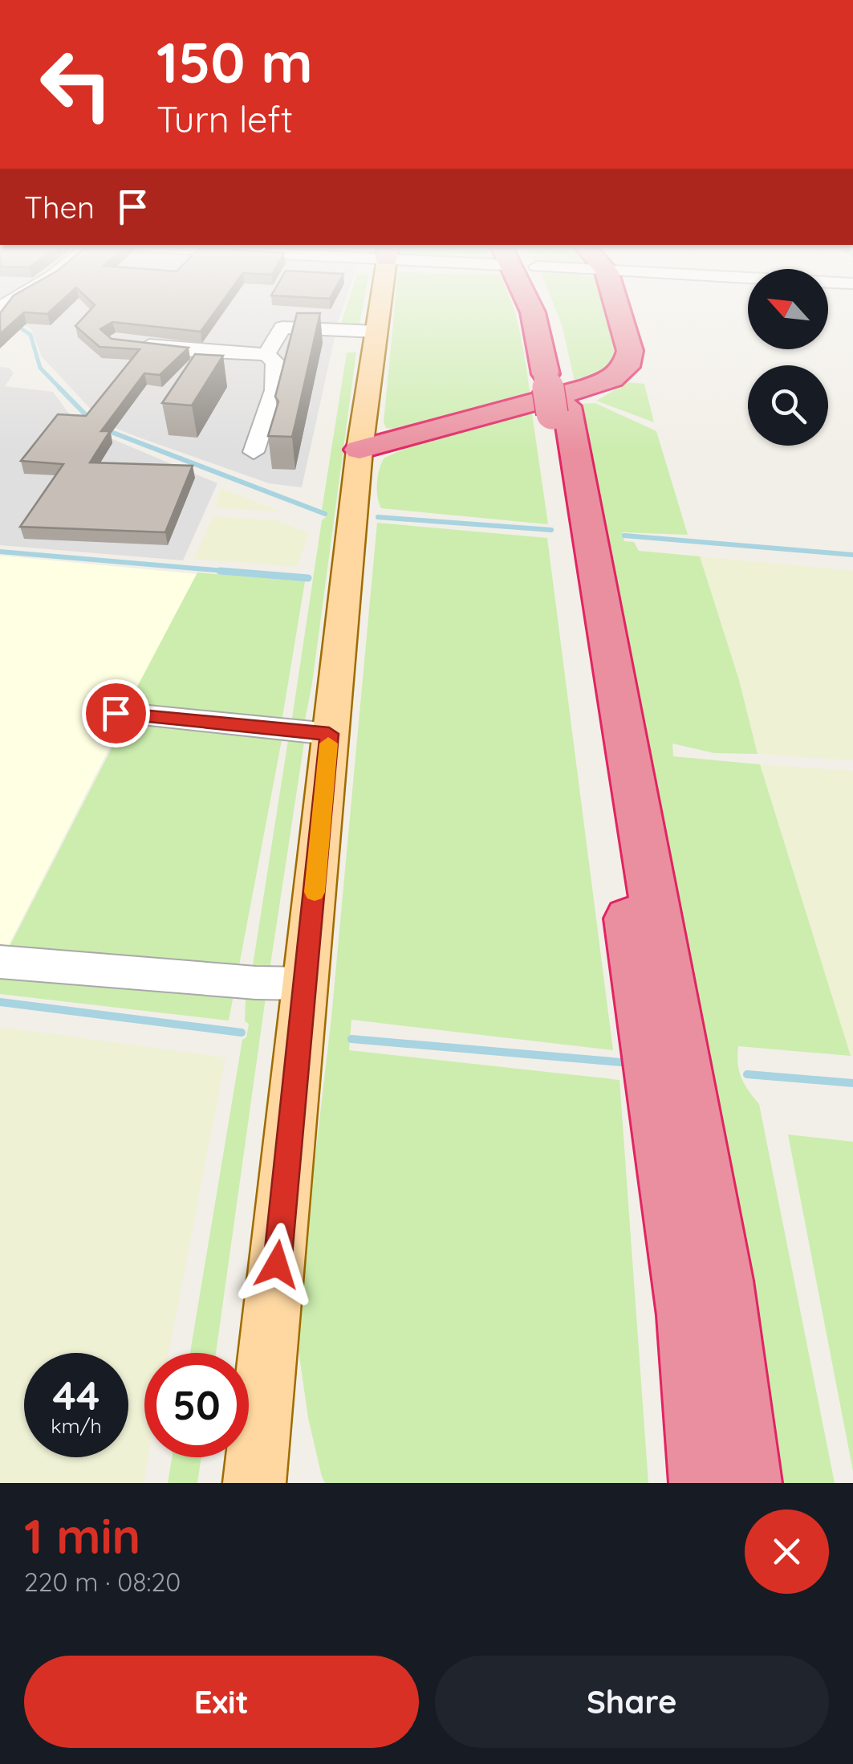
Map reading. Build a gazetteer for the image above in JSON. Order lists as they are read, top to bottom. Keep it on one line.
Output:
{"north":"top left","page":{"turn":["150 m","Turn left"],"then":"Then","speed":"44 km/h","limit":"50","heading":["1 min","220 m · 08:20"],"buttons":["Exit","Share"]}}
